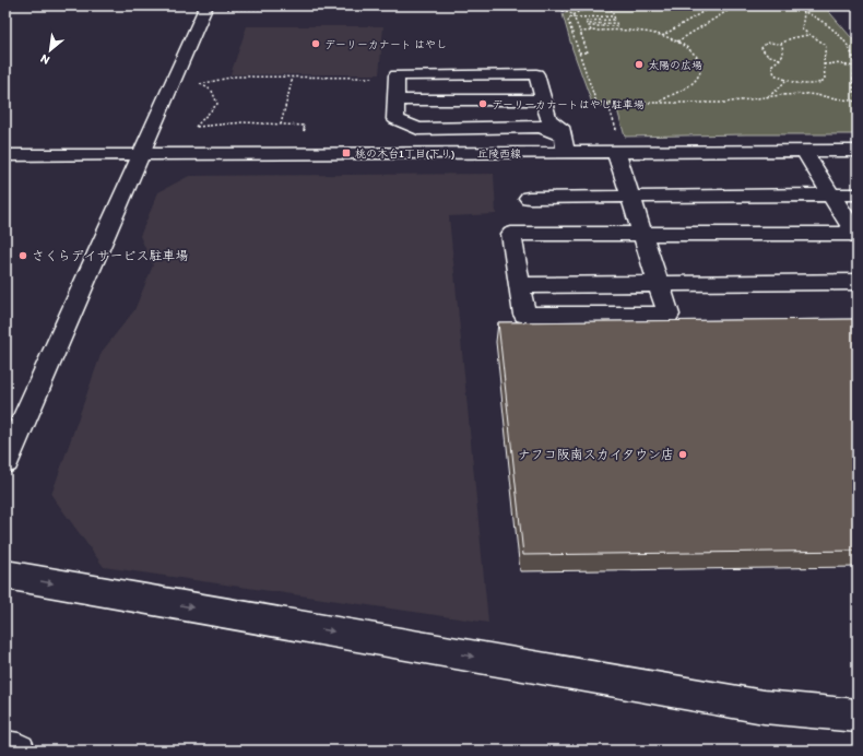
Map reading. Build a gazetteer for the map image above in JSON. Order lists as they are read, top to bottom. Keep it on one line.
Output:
{"streets":{"main road":["丘陵西線"]},"places":{"other":["デーリーカナート はやし","太陽の広場","デーリーカナートはやし駐車場","さくらデイサービス駐車場","ナフコ阪南スカイタウン店"],"transit":["桃の木台1丁目(下り)"]},"north":"bottom left"}
